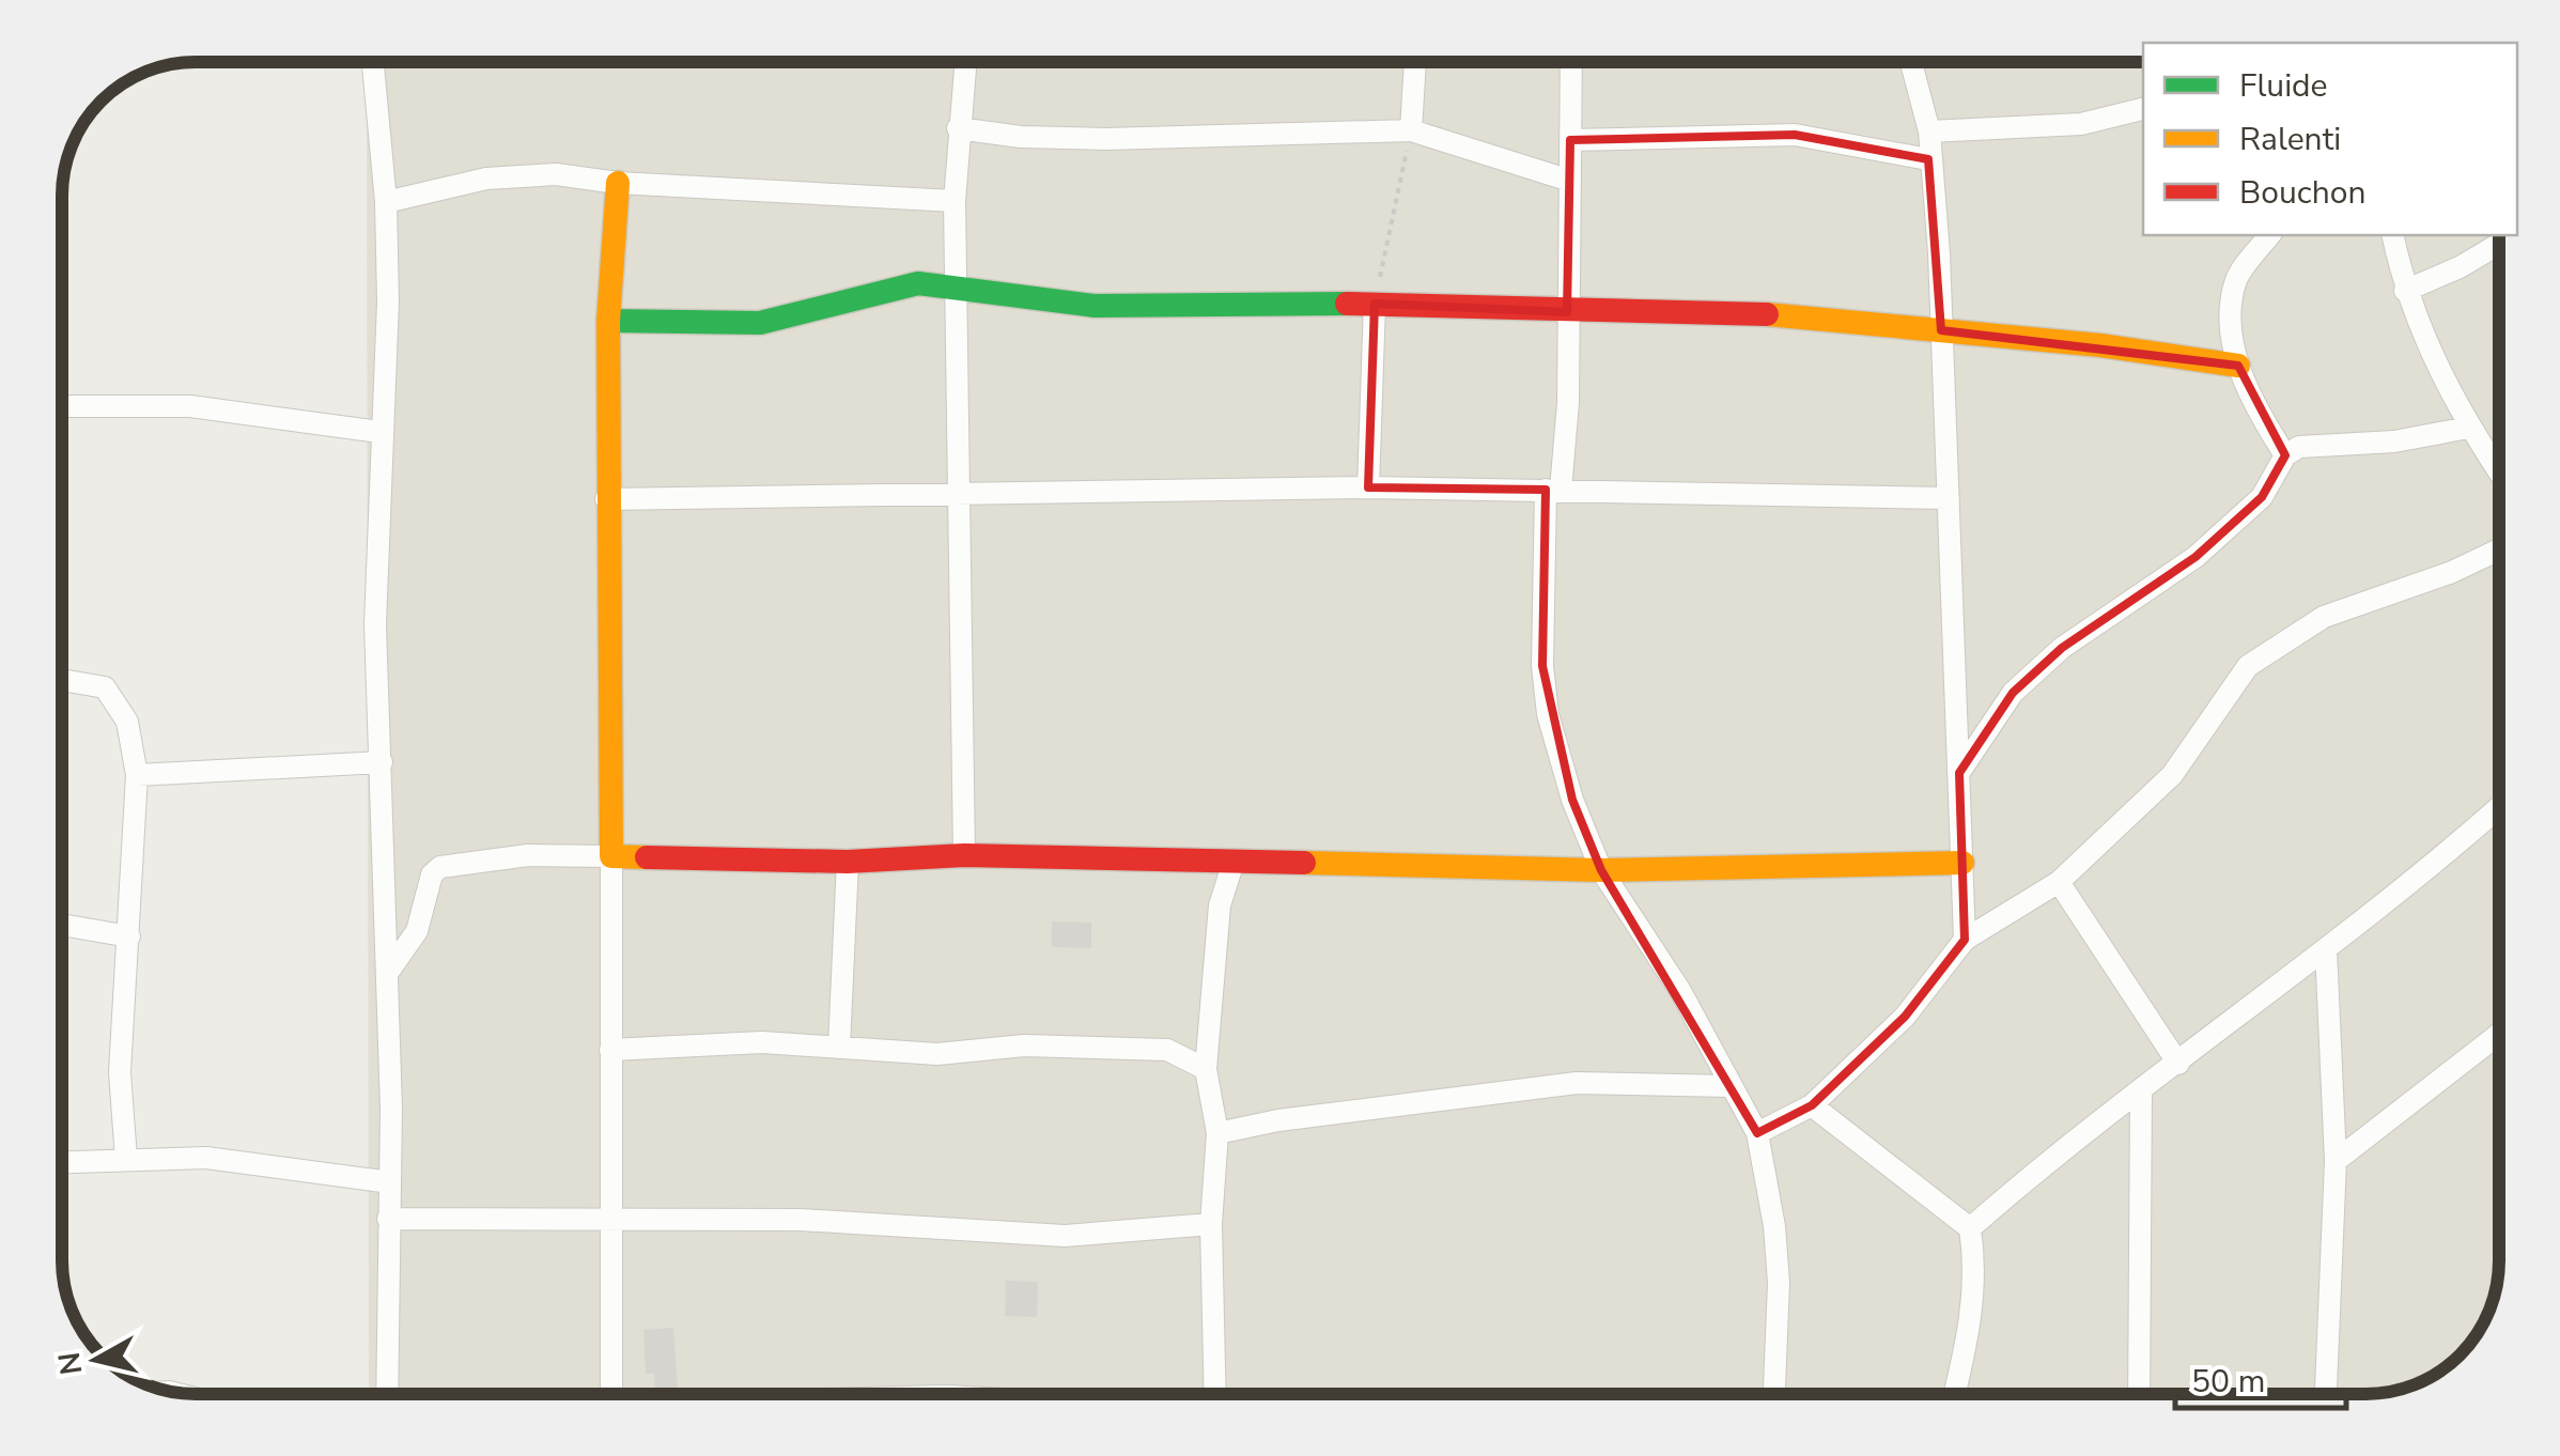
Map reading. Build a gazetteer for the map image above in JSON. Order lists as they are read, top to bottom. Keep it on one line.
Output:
{"legend":["Fluide","Ralenti","Bouchon"],"scale_bar":"50 m","north":"left"}
